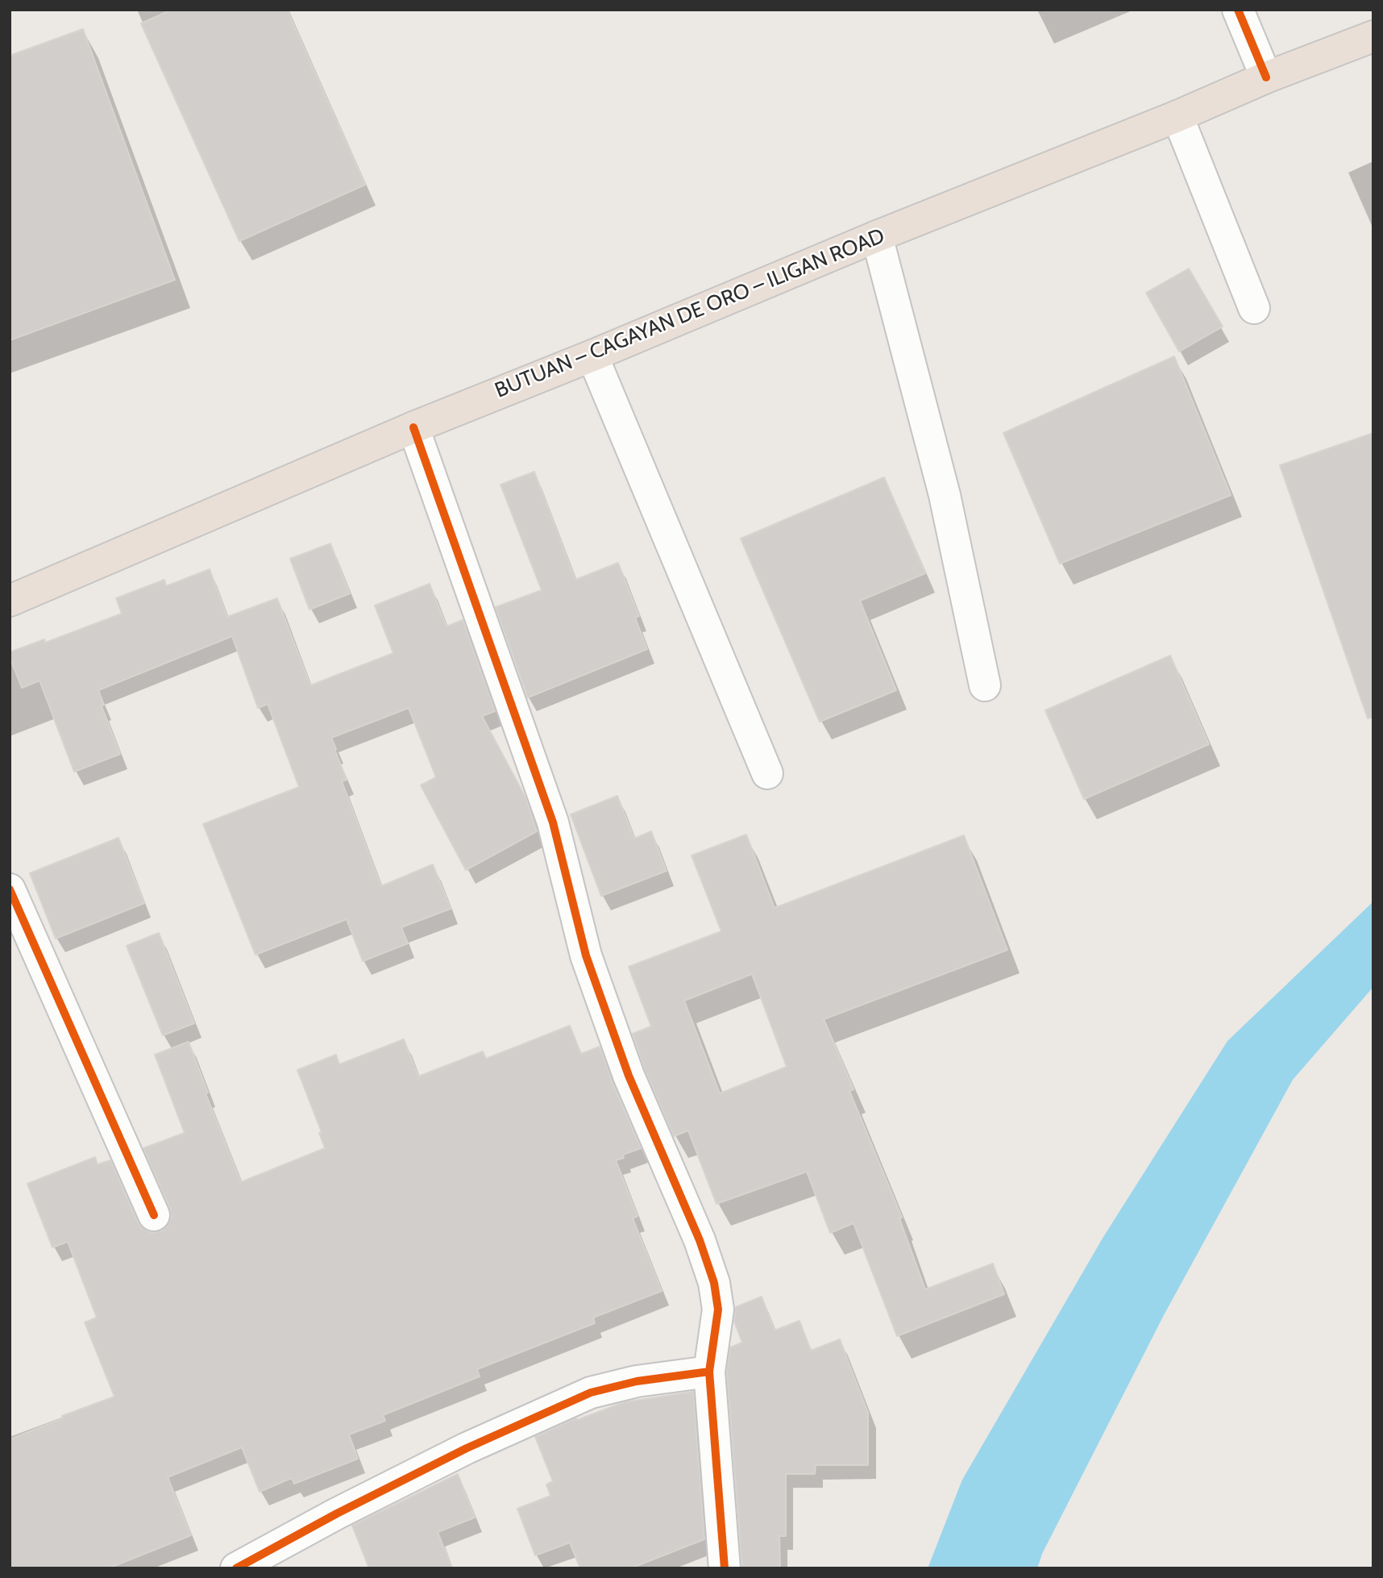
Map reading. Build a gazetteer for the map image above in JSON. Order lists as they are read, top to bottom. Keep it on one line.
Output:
{"streets":{"highway":["BUTUAN – CAGAYAN DE ORO – ILIGAN ROAD"]}}
